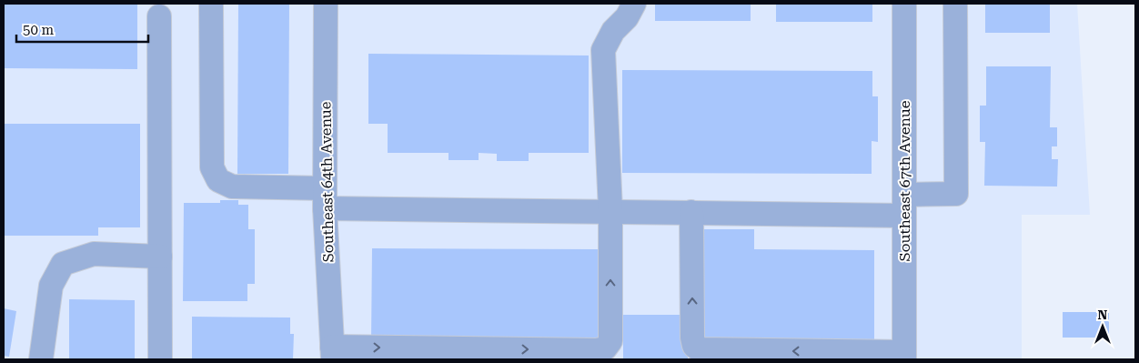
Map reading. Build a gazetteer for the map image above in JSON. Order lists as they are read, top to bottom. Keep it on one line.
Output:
{"streets":{"street":["Southeast 67th Avenue","Southeast 64th Avenue"]},"scale_bar":"50 m","north":"top"}
